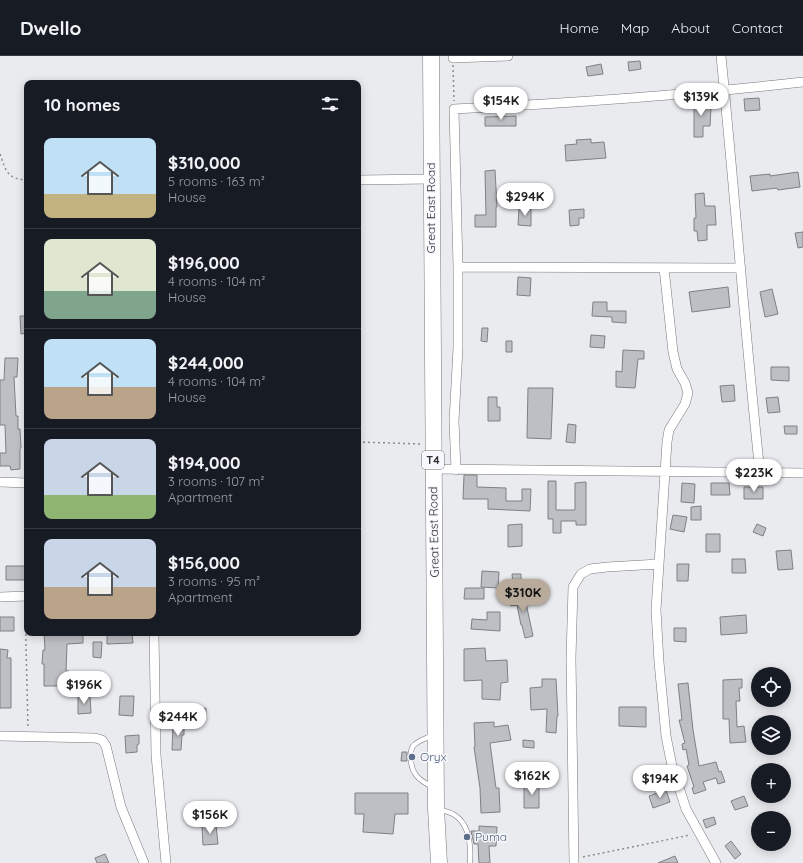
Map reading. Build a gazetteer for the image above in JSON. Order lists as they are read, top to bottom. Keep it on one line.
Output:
{"streets":{"highway":["Great East Road","T4"]},"places":["Oryx","Puma"],"page":{"header":"Dwello","nav":["Home","Map","About","Contact"],"heading":"10 homes","price":["$139K","$154K","$294K","$223K","$310K","$196K","$244K","$162K","$194K","$156K"],"list":[{"name":"$310,000","note":"5 rooms · 163 m² · House"},{"name":"$196,000","note":"4 rooms · 104 m² · House"},{"name":"$244,000","note":"4 rooms · 104 m² · House"},{"name":"$194,000","note":"3 rooms · 107 m² · Apartment"},{"name":"$156,000","note":"3 rooms · 95 m² · Apartment"}],"map_buttons":["+","−"]}}
